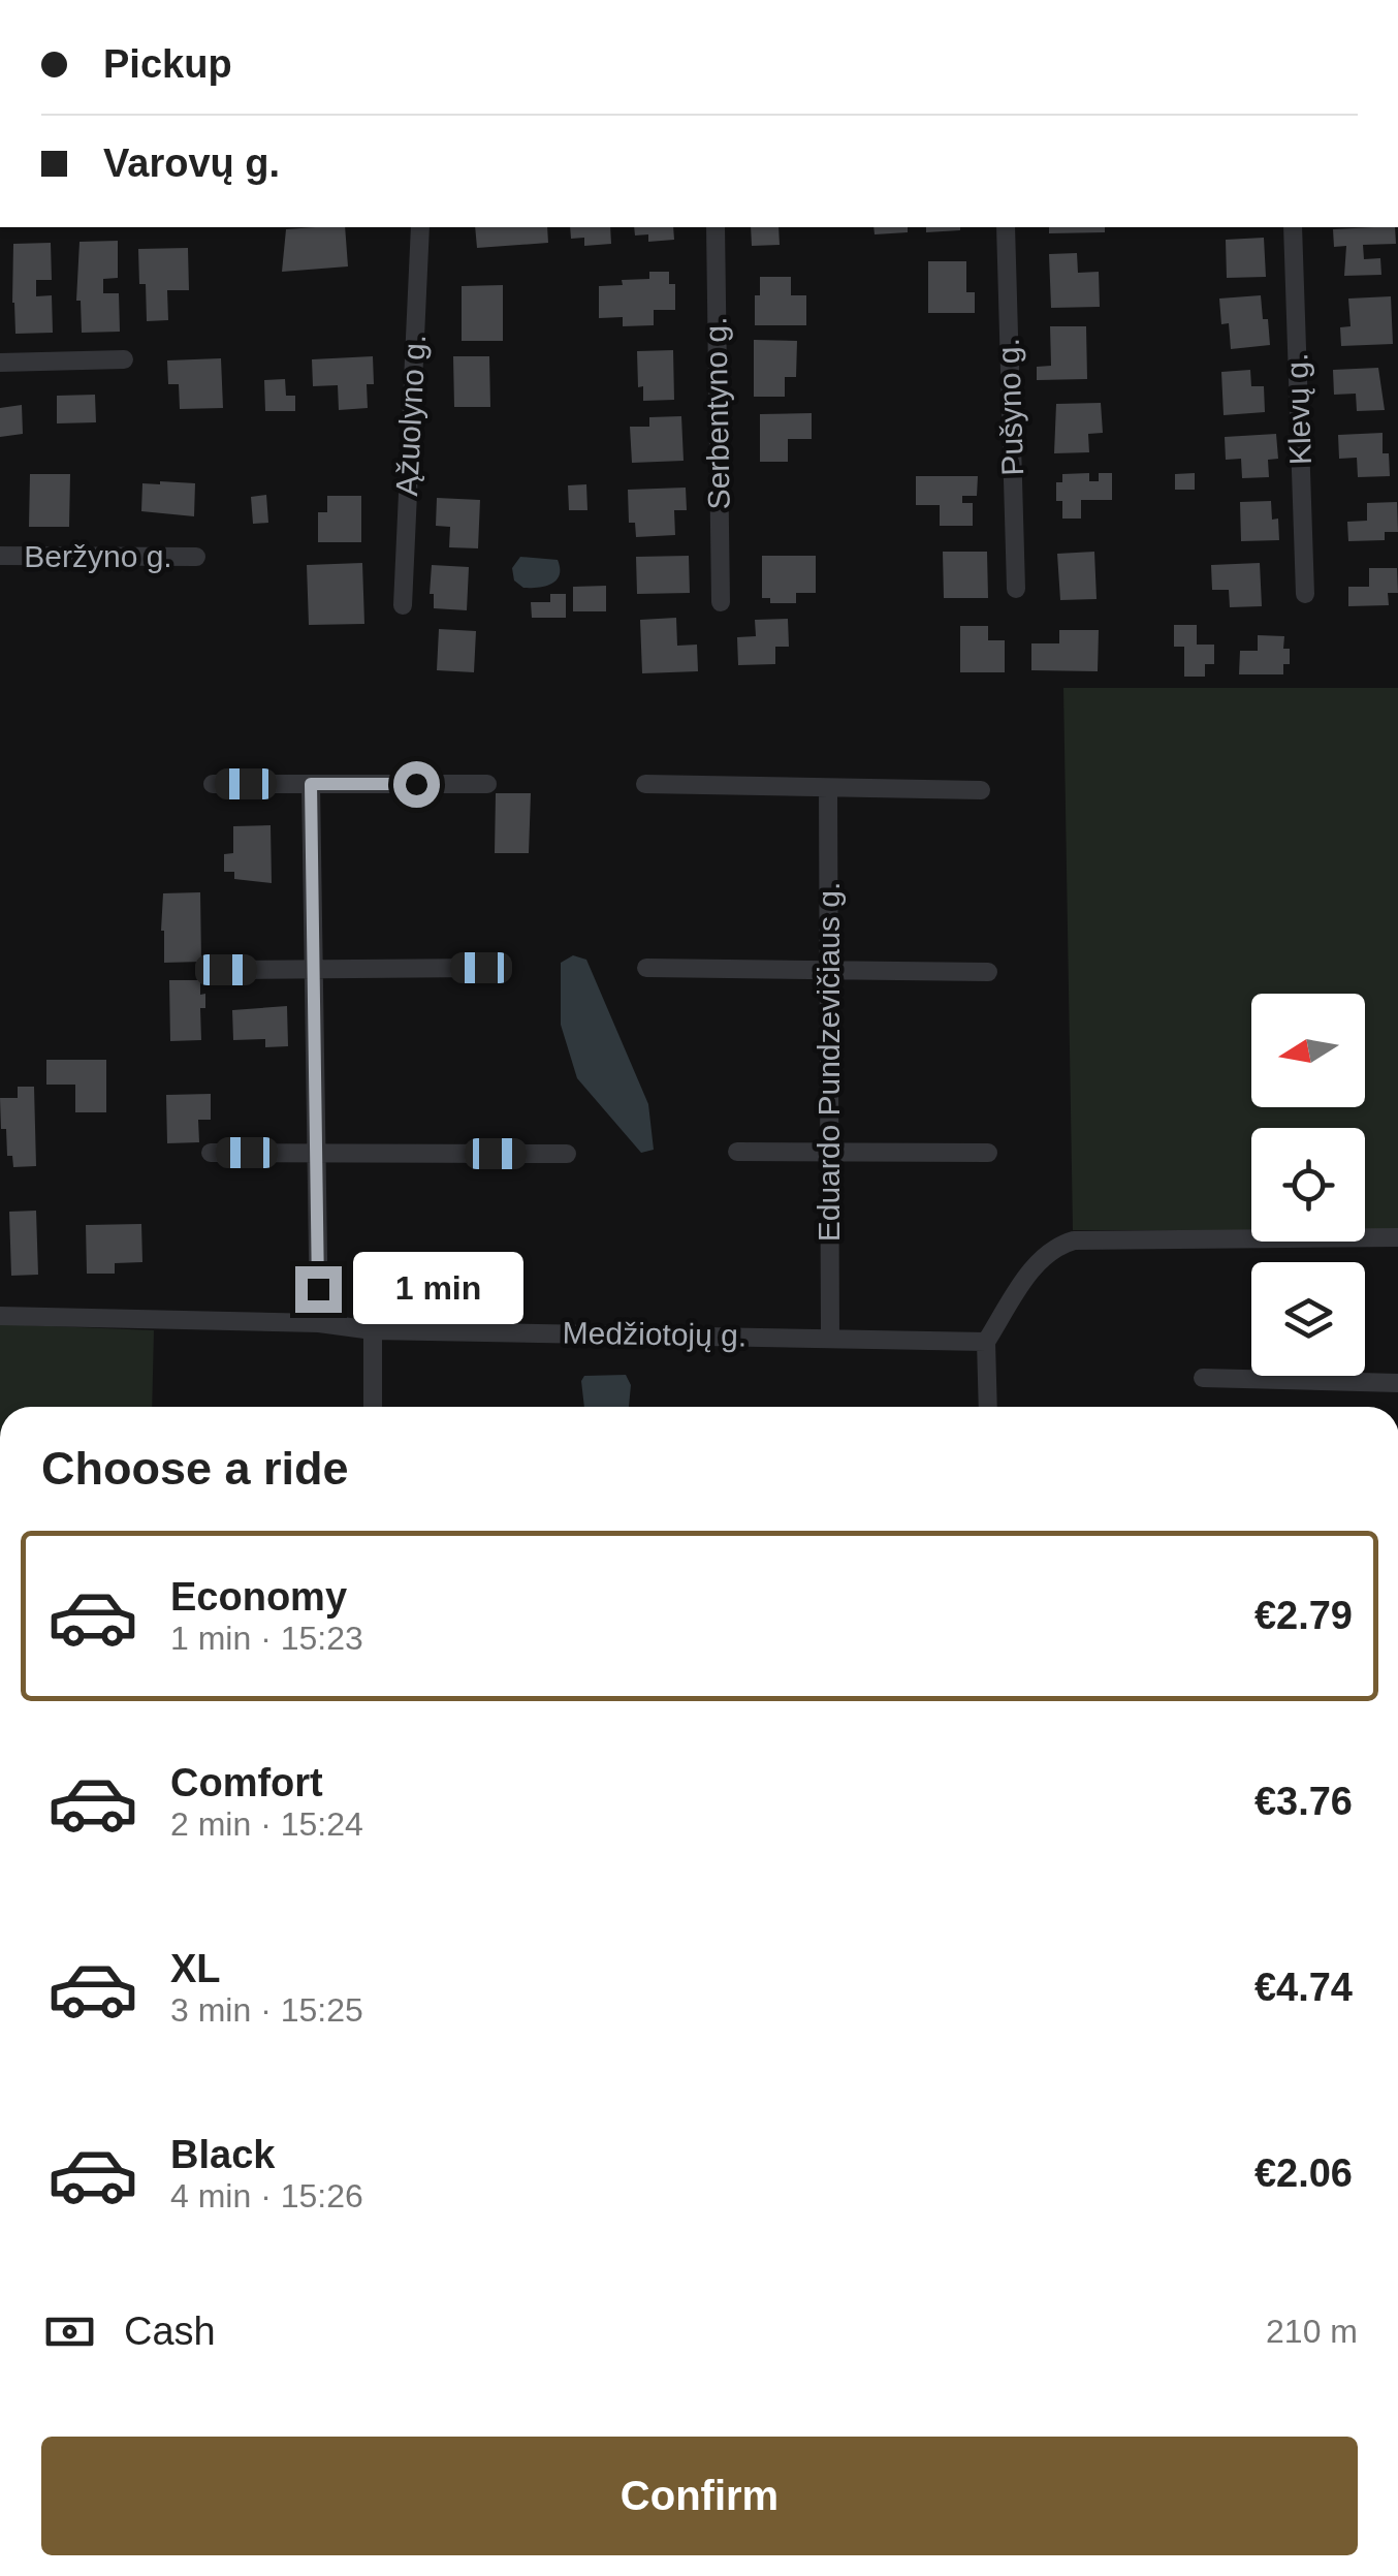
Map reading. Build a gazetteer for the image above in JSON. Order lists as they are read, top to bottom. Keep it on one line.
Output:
{"streets":{"street":["Pušyno g.","Klevų g.","Serbentyno g.","Ąžuolyno g.","Beržyno g.","Eduardo Pundzevičiaus g.","Medžiotojų g."]},"crossings":[["Eduardo Pundzevičiaus g.","Medžiotojų g."]],"north":"left","page":{"banner":["Pickup","Varovų g."],"bubble":"1 min","heading":"Choose a ride","list":[{"name":"Economy","note":"1 min · 15:23","value":"€2.79"},{"name":"Comfort","note":"2 min · 15:24","value":"€3.76"},{"name":"XL","note":"3 min · 15:25","value":"€4.74"},{"name":"Black","note":"4 min · 15:26","value":"€2.06"}],"pay":["Cash","210 m"],"buttons":"Confirm"}}
